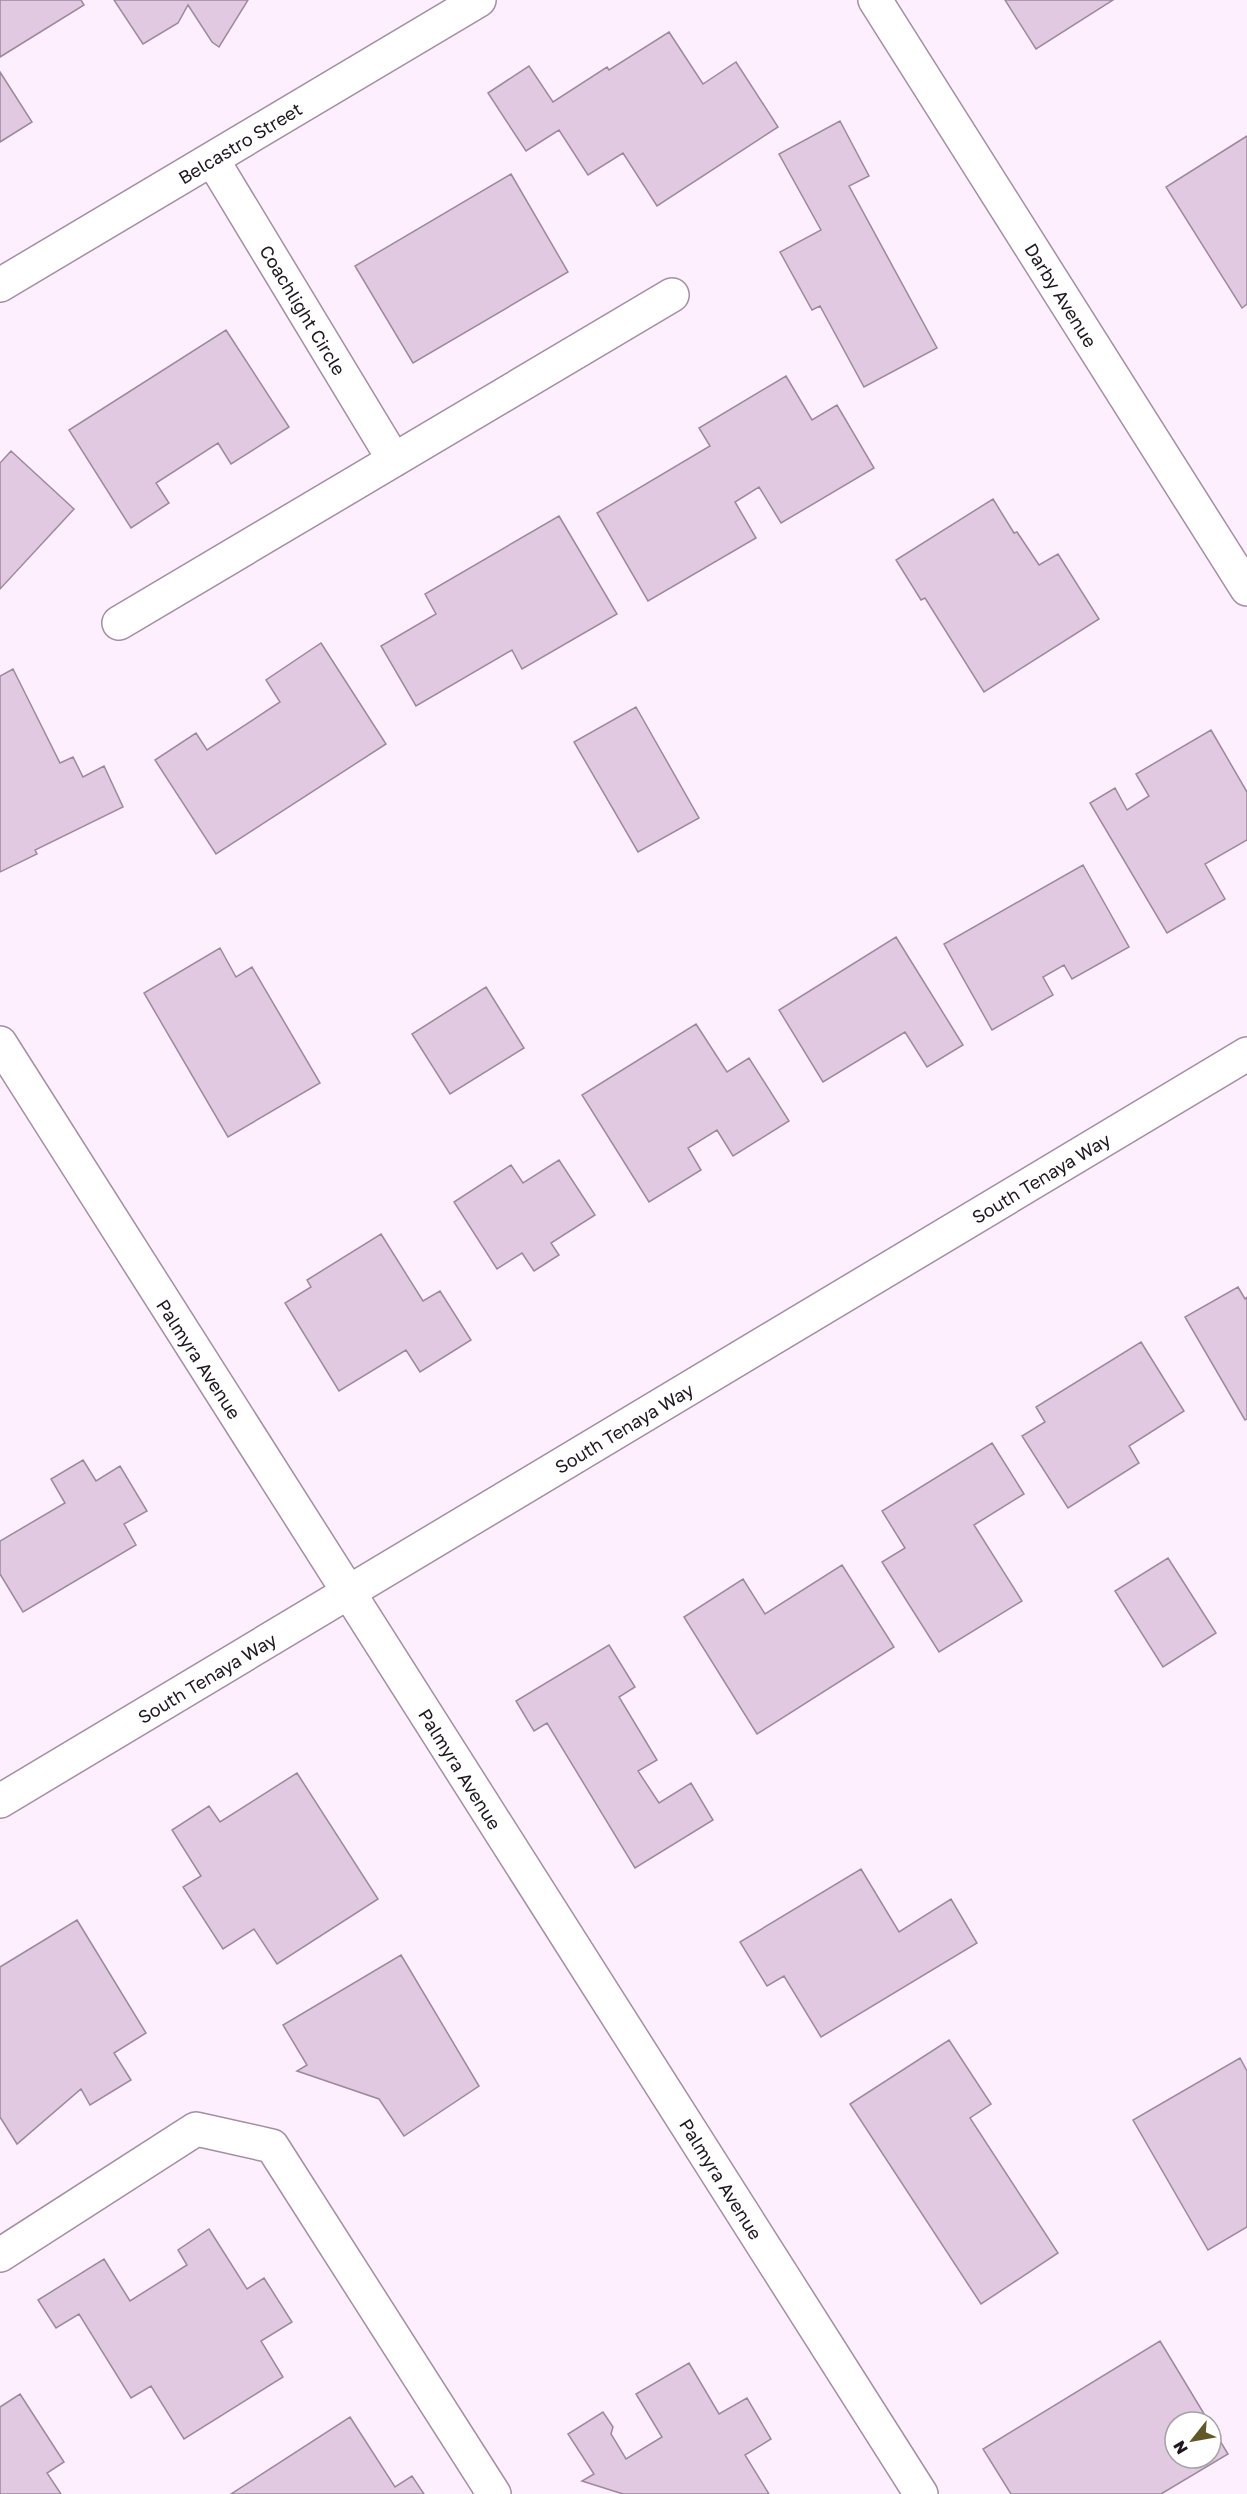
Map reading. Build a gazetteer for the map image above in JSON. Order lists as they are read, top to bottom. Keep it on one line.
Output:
{"streets":{"street":["Belcastro Street","Darby Avenue","Coachlight Circle","South Tenaya Way","Palmyra Avenue"]},"crossings":[["Belcastro Street","Coachlight Circle"],["South Tenaya Way","Palmyra Avenue"]],"north":"bottom left"}
